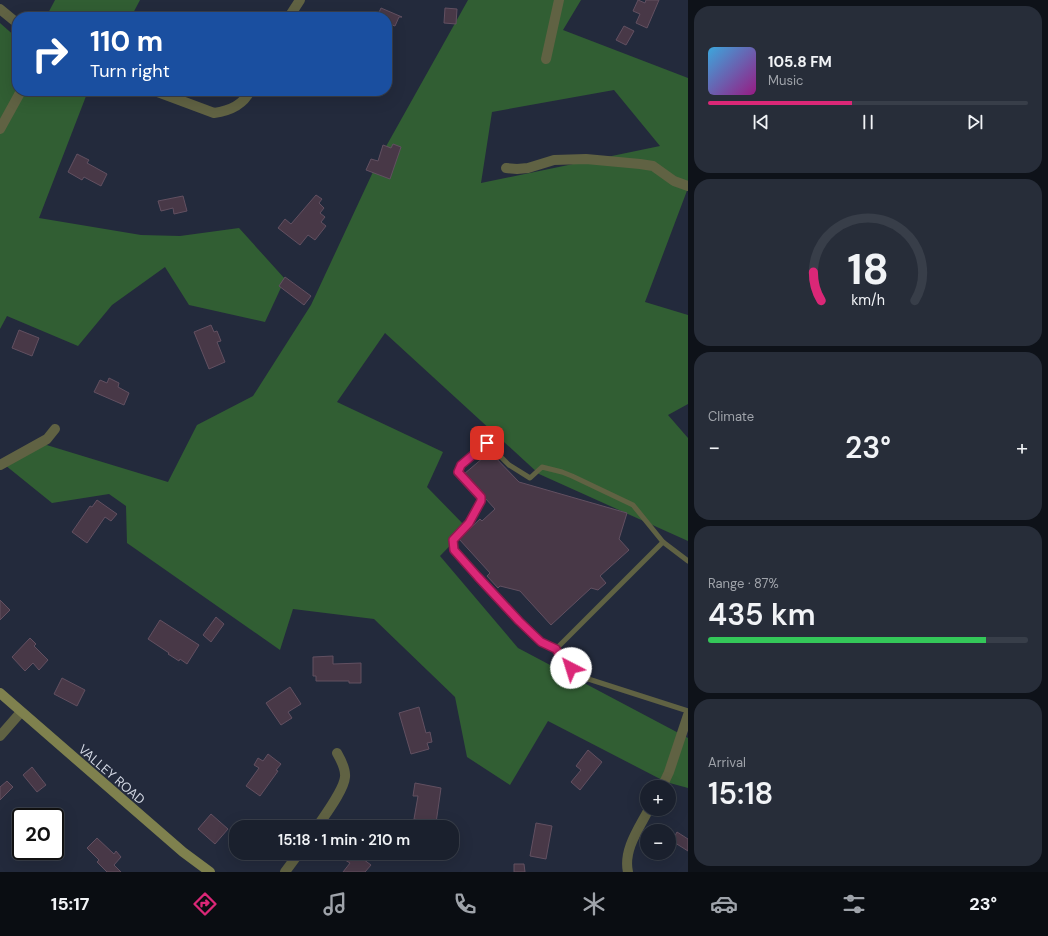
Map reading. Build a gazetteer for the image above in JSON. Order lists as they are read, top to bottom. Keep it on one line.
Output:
{"streets":{"main road":["VALLEY ROAD"]},"page":{"turn":["110 m","Turn right"],"song":["105.8 FM","Music"],"tile":["Climate",["Range · 87%","435 km"],["Arrival","15:18"]],"heat":["−","23°","+"],"map_buttons":["+","−"],"limit":"20","trip":"15:18 · 1 min · 210 m","tabs":["15:17","23°"],"gauge":["18","km/h"]}}
